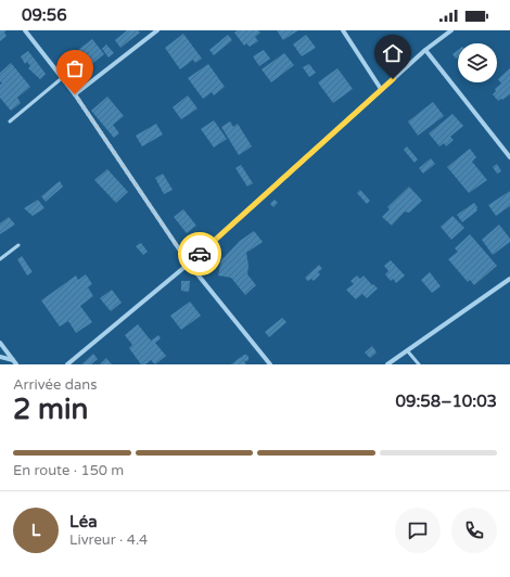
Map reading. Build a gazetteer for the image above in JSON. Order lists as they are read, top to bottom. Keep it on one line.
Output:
{"page":{"status":"09:56","heading":["2 min","Arrivée dans","09:58–10:03"],"panel":["Léa","Livreur · 4.4"],"bar":"En route · 150 m","round":"L"}}
